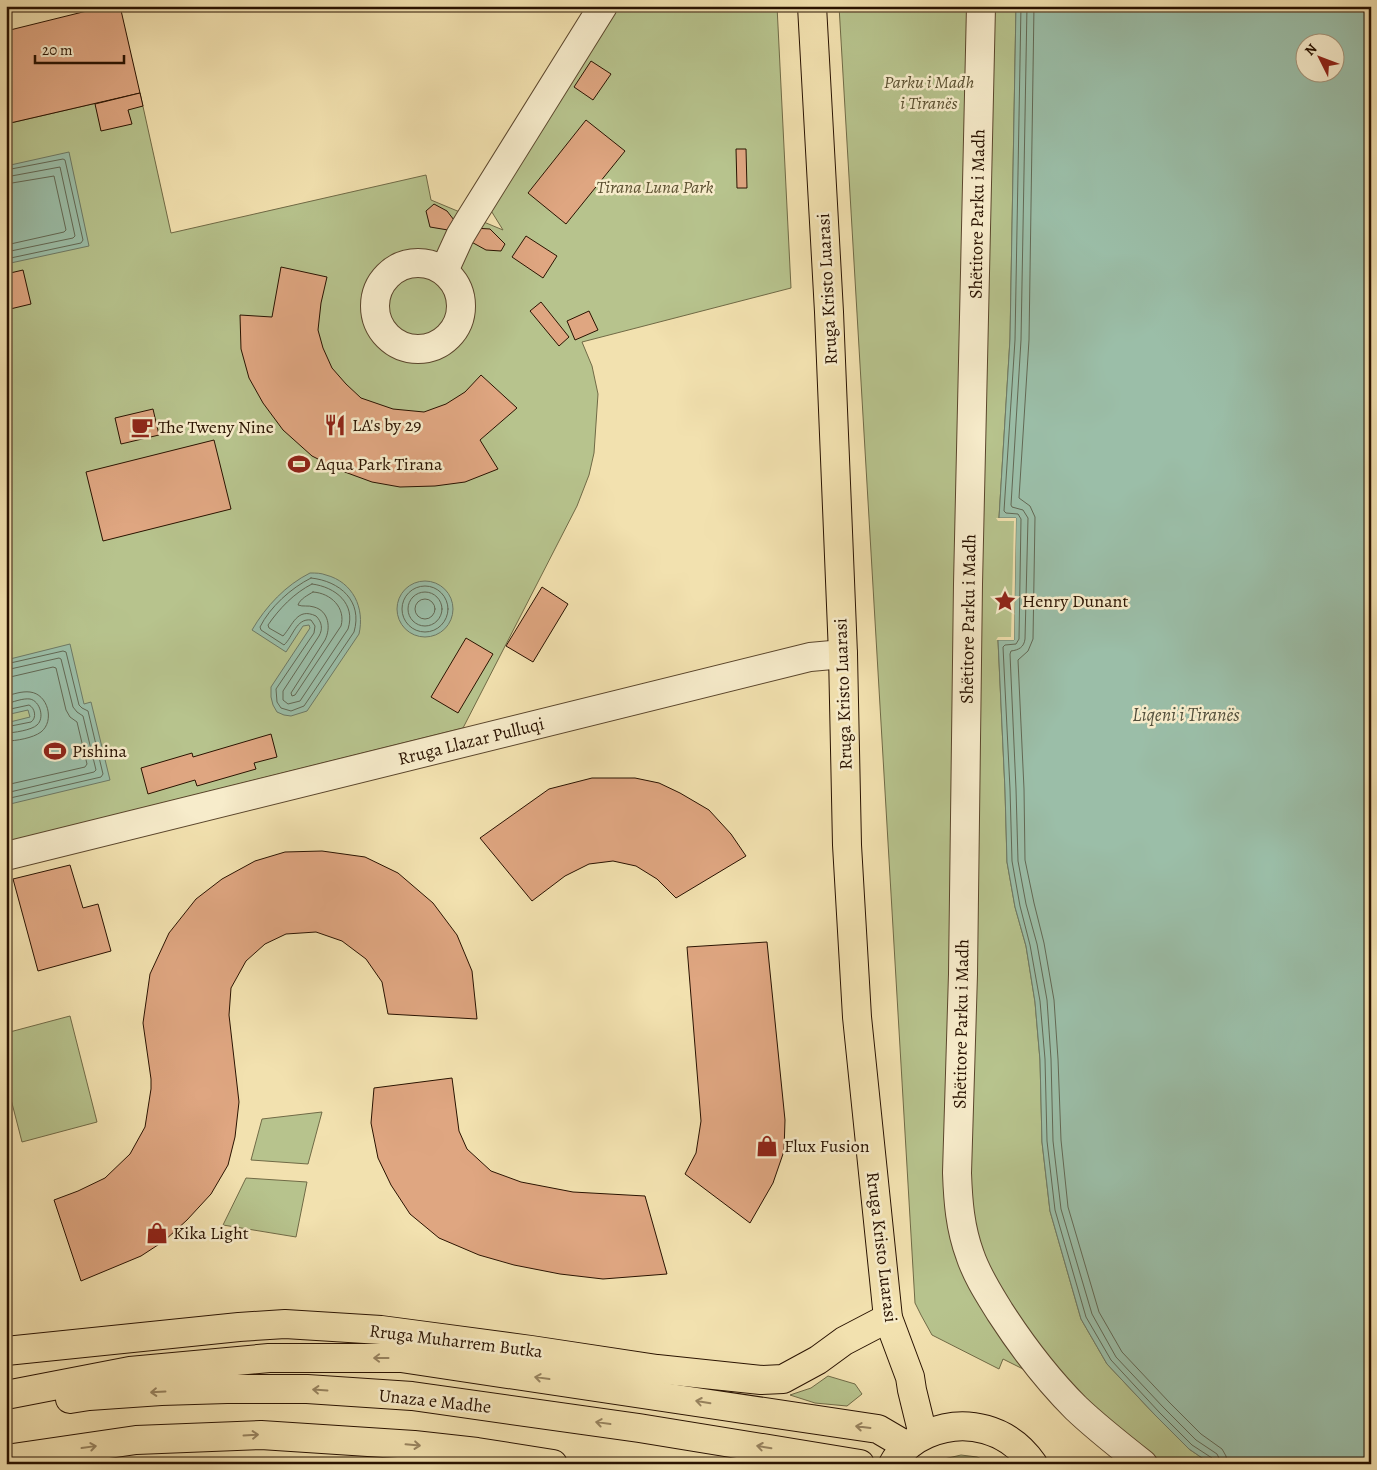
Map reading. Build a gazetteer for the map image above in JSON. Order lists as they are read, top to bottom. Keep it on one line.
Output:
{"streets":{"main road":["Rruga Kristo Luarasi","Rruga Muharrem Butka","Unaza e Madhe"],"street":["Shëtitore Parku i Madh","Rruga Llazar Pulluqi"]},"crossings":[["Rruga Kristo Luarasi","Rruga Llazar Pulluqi"],["Rruga Kristo Luarasi","Rruga Muharrem Butka"]],"water":["Liqeni i Tiranës"],"parks":["Parku i Madh i Tiranës","Tirana Luna Park"],"places":{"restaurant":["LA's by 29"],"cafe":["The Tweny Nine"],"sports":["Aqua Park Tirana","Pishina"],"place":["Henry Dunant"],"shop":["Flux Fusion","Kika Light"]},"scale_bar":"20 m","north":"top left"}
